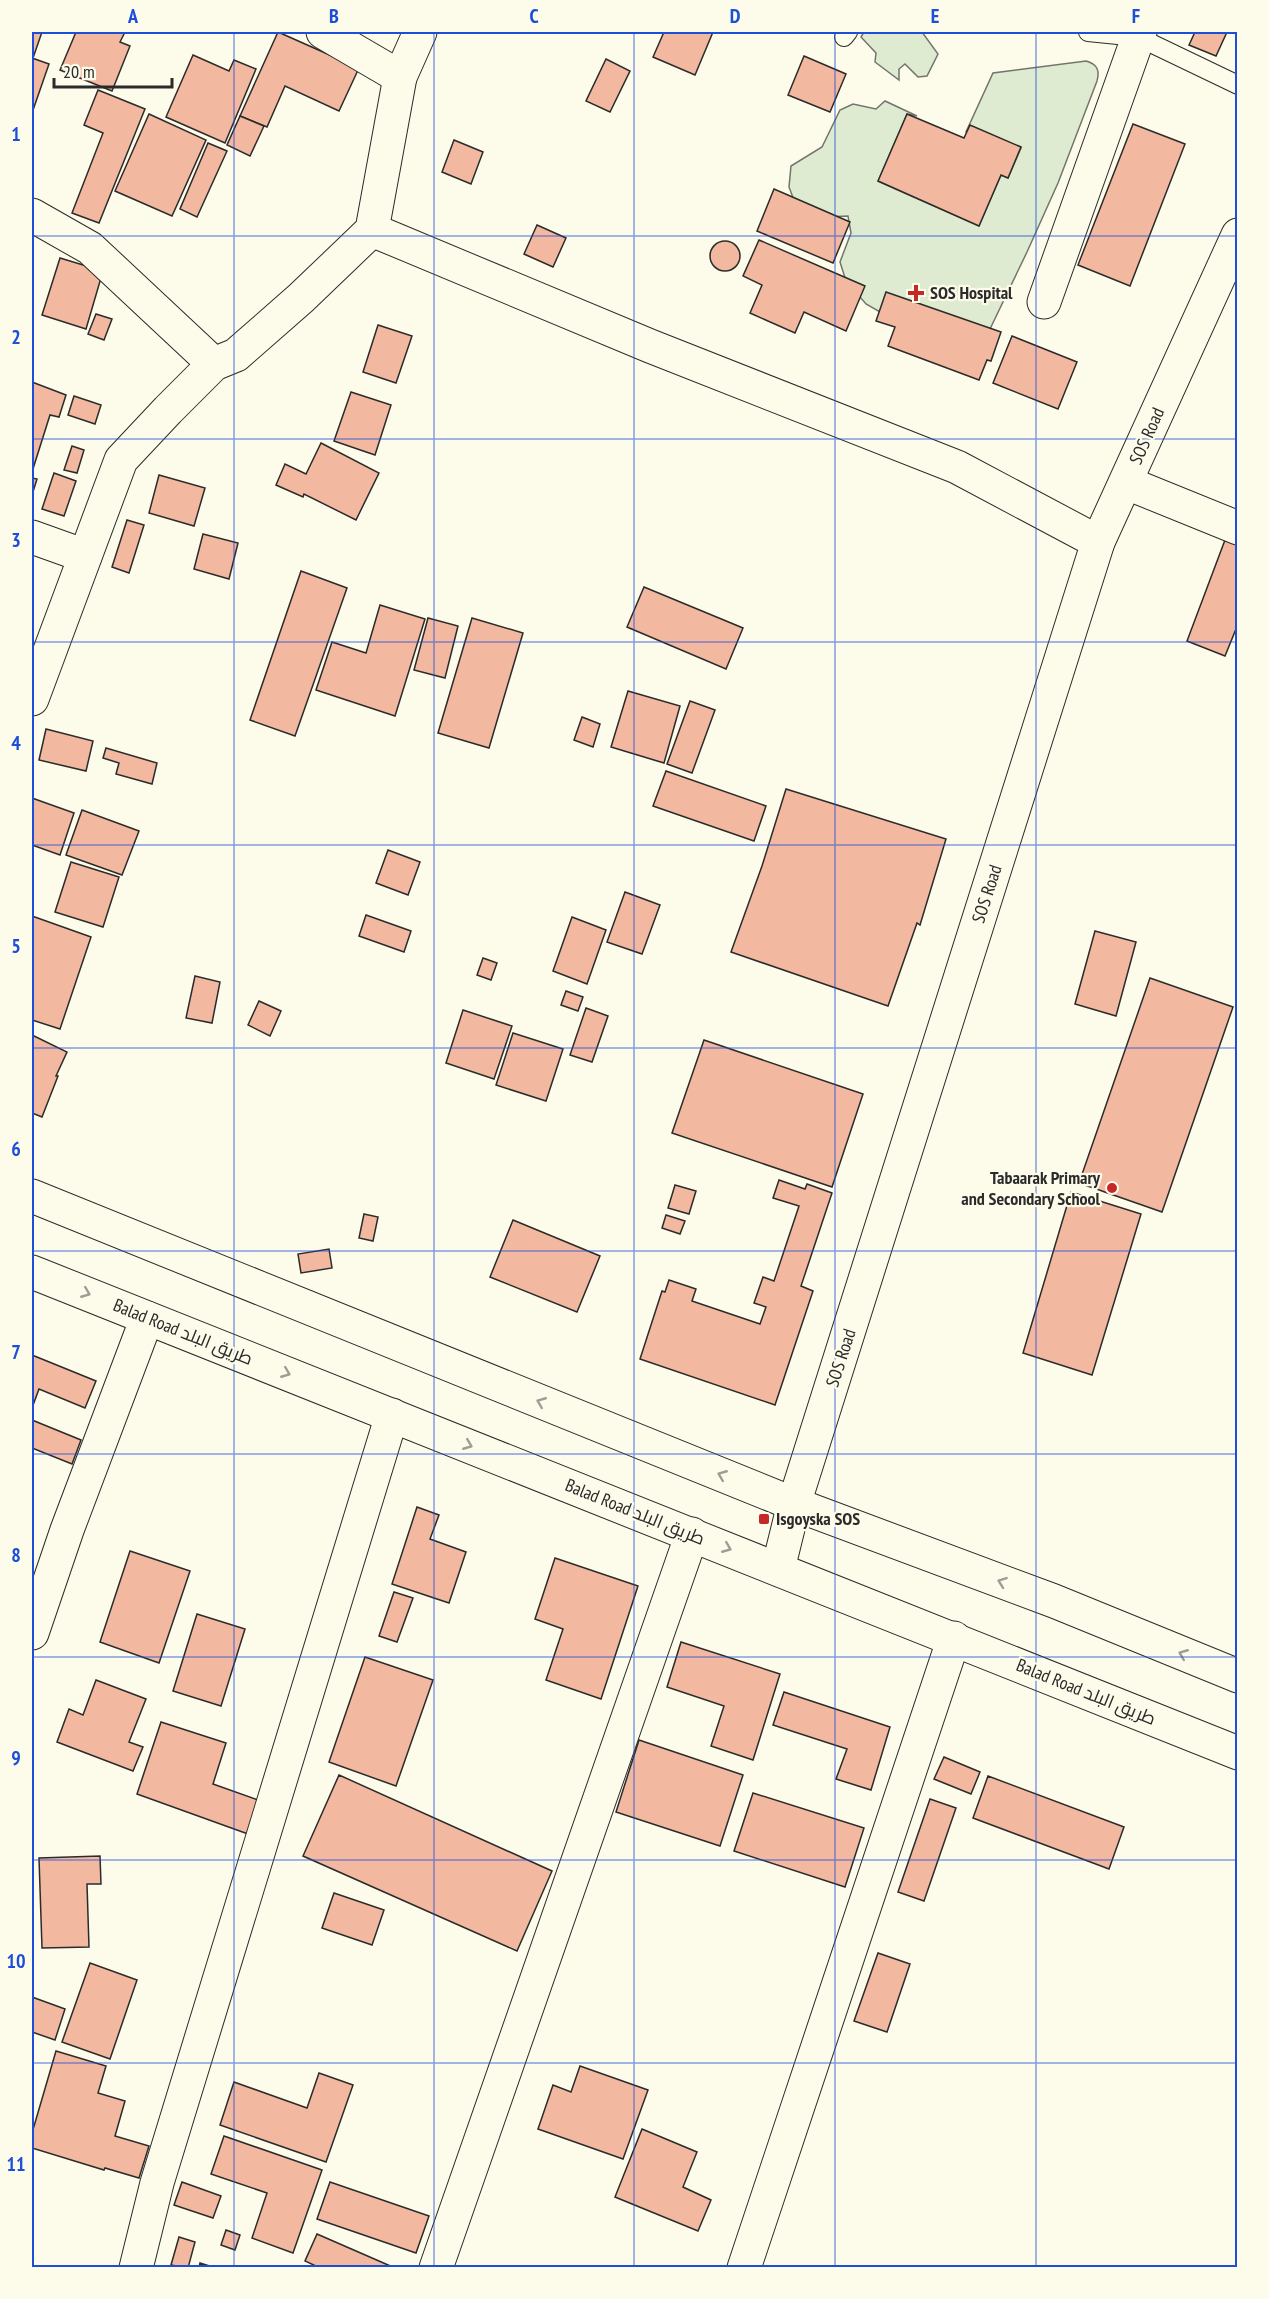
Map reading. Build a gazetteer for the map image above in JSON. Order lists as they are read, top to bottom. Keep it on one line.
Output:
{"streets":{"main road":["SOS Road","Balad Road طريق البلد"]},"crossings":[["SOS Road","Balad Road طريق البلد"]],"places":{"health":["SOS Hospital"],"other":["Tabaarak Primary and Secondary School"],"transit":["Isgoyska SOS"]},"scale_bar":"20 m","grid":{"columns":["A","B","C","D","E","F"],"rows":["1","2","3","4","5","6","7","8","9","10","11"]}}
